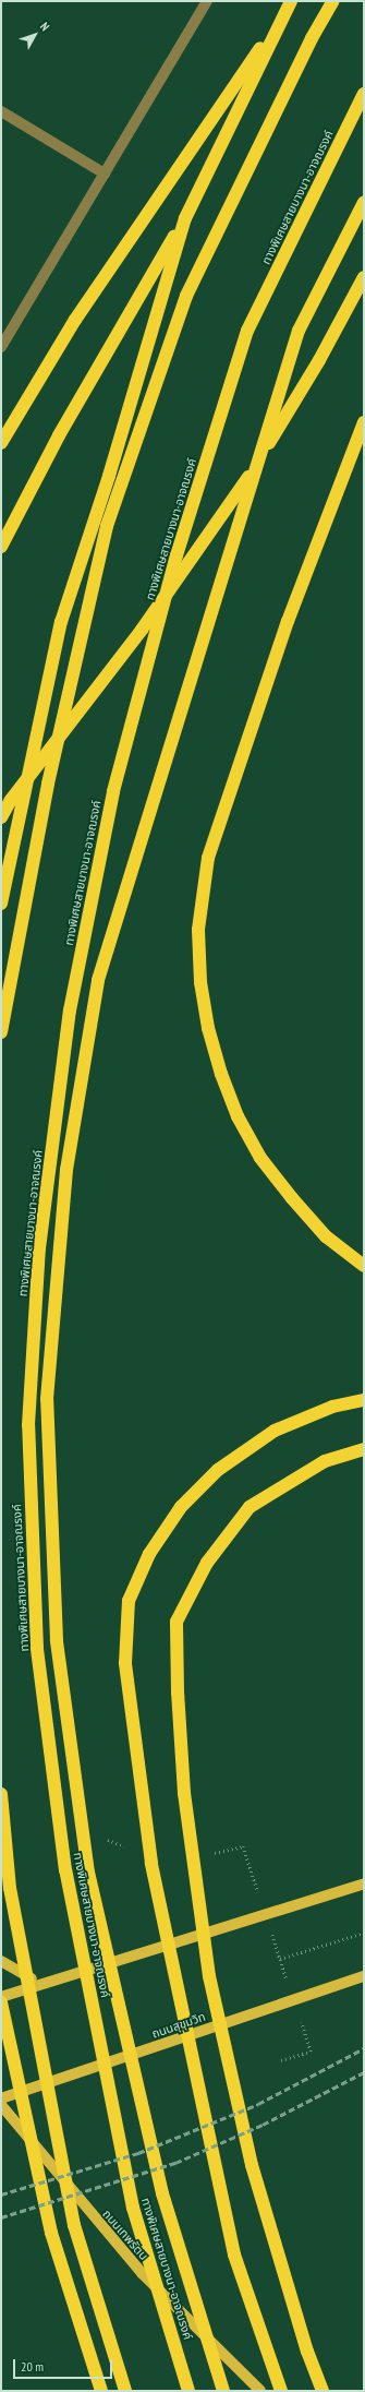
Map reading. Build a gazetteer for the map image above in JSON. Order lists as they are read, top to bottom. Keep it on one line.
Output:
{"streets":{"highway":["ทางพิเศษสายบางนา-อาจณรงค์"],"main road":["ถนนสุขุมวิท","ถนนเทพรัตน"]},"scale_bar":"20 m","north":"top right"}
